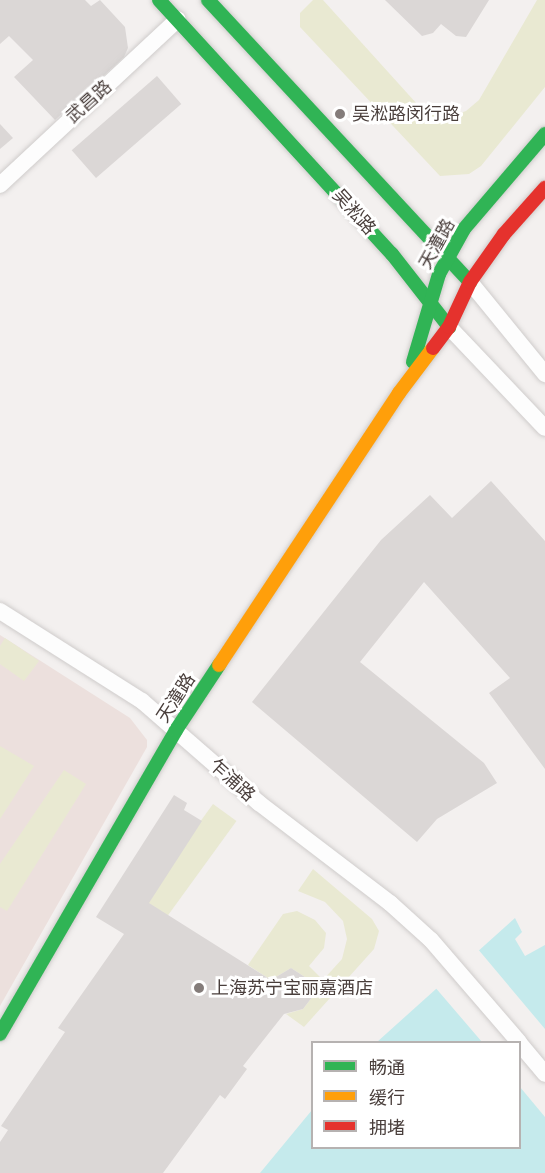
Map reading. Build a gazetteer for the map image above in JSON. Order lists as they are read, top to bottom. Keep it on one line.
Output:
{"streets":{"main road":["吴淞路","天潼路"],"street":["武昌路","乍浦路"]},"crossings":[["武昌路","吴淞路"],["吴淞路","天潼路"],["天潼路","乍浦路"]],"places":["吴淞路闵行路","上海苏宁宝丽嘉酒店"],"legend":["畅通","缓行","拥堵"]}
